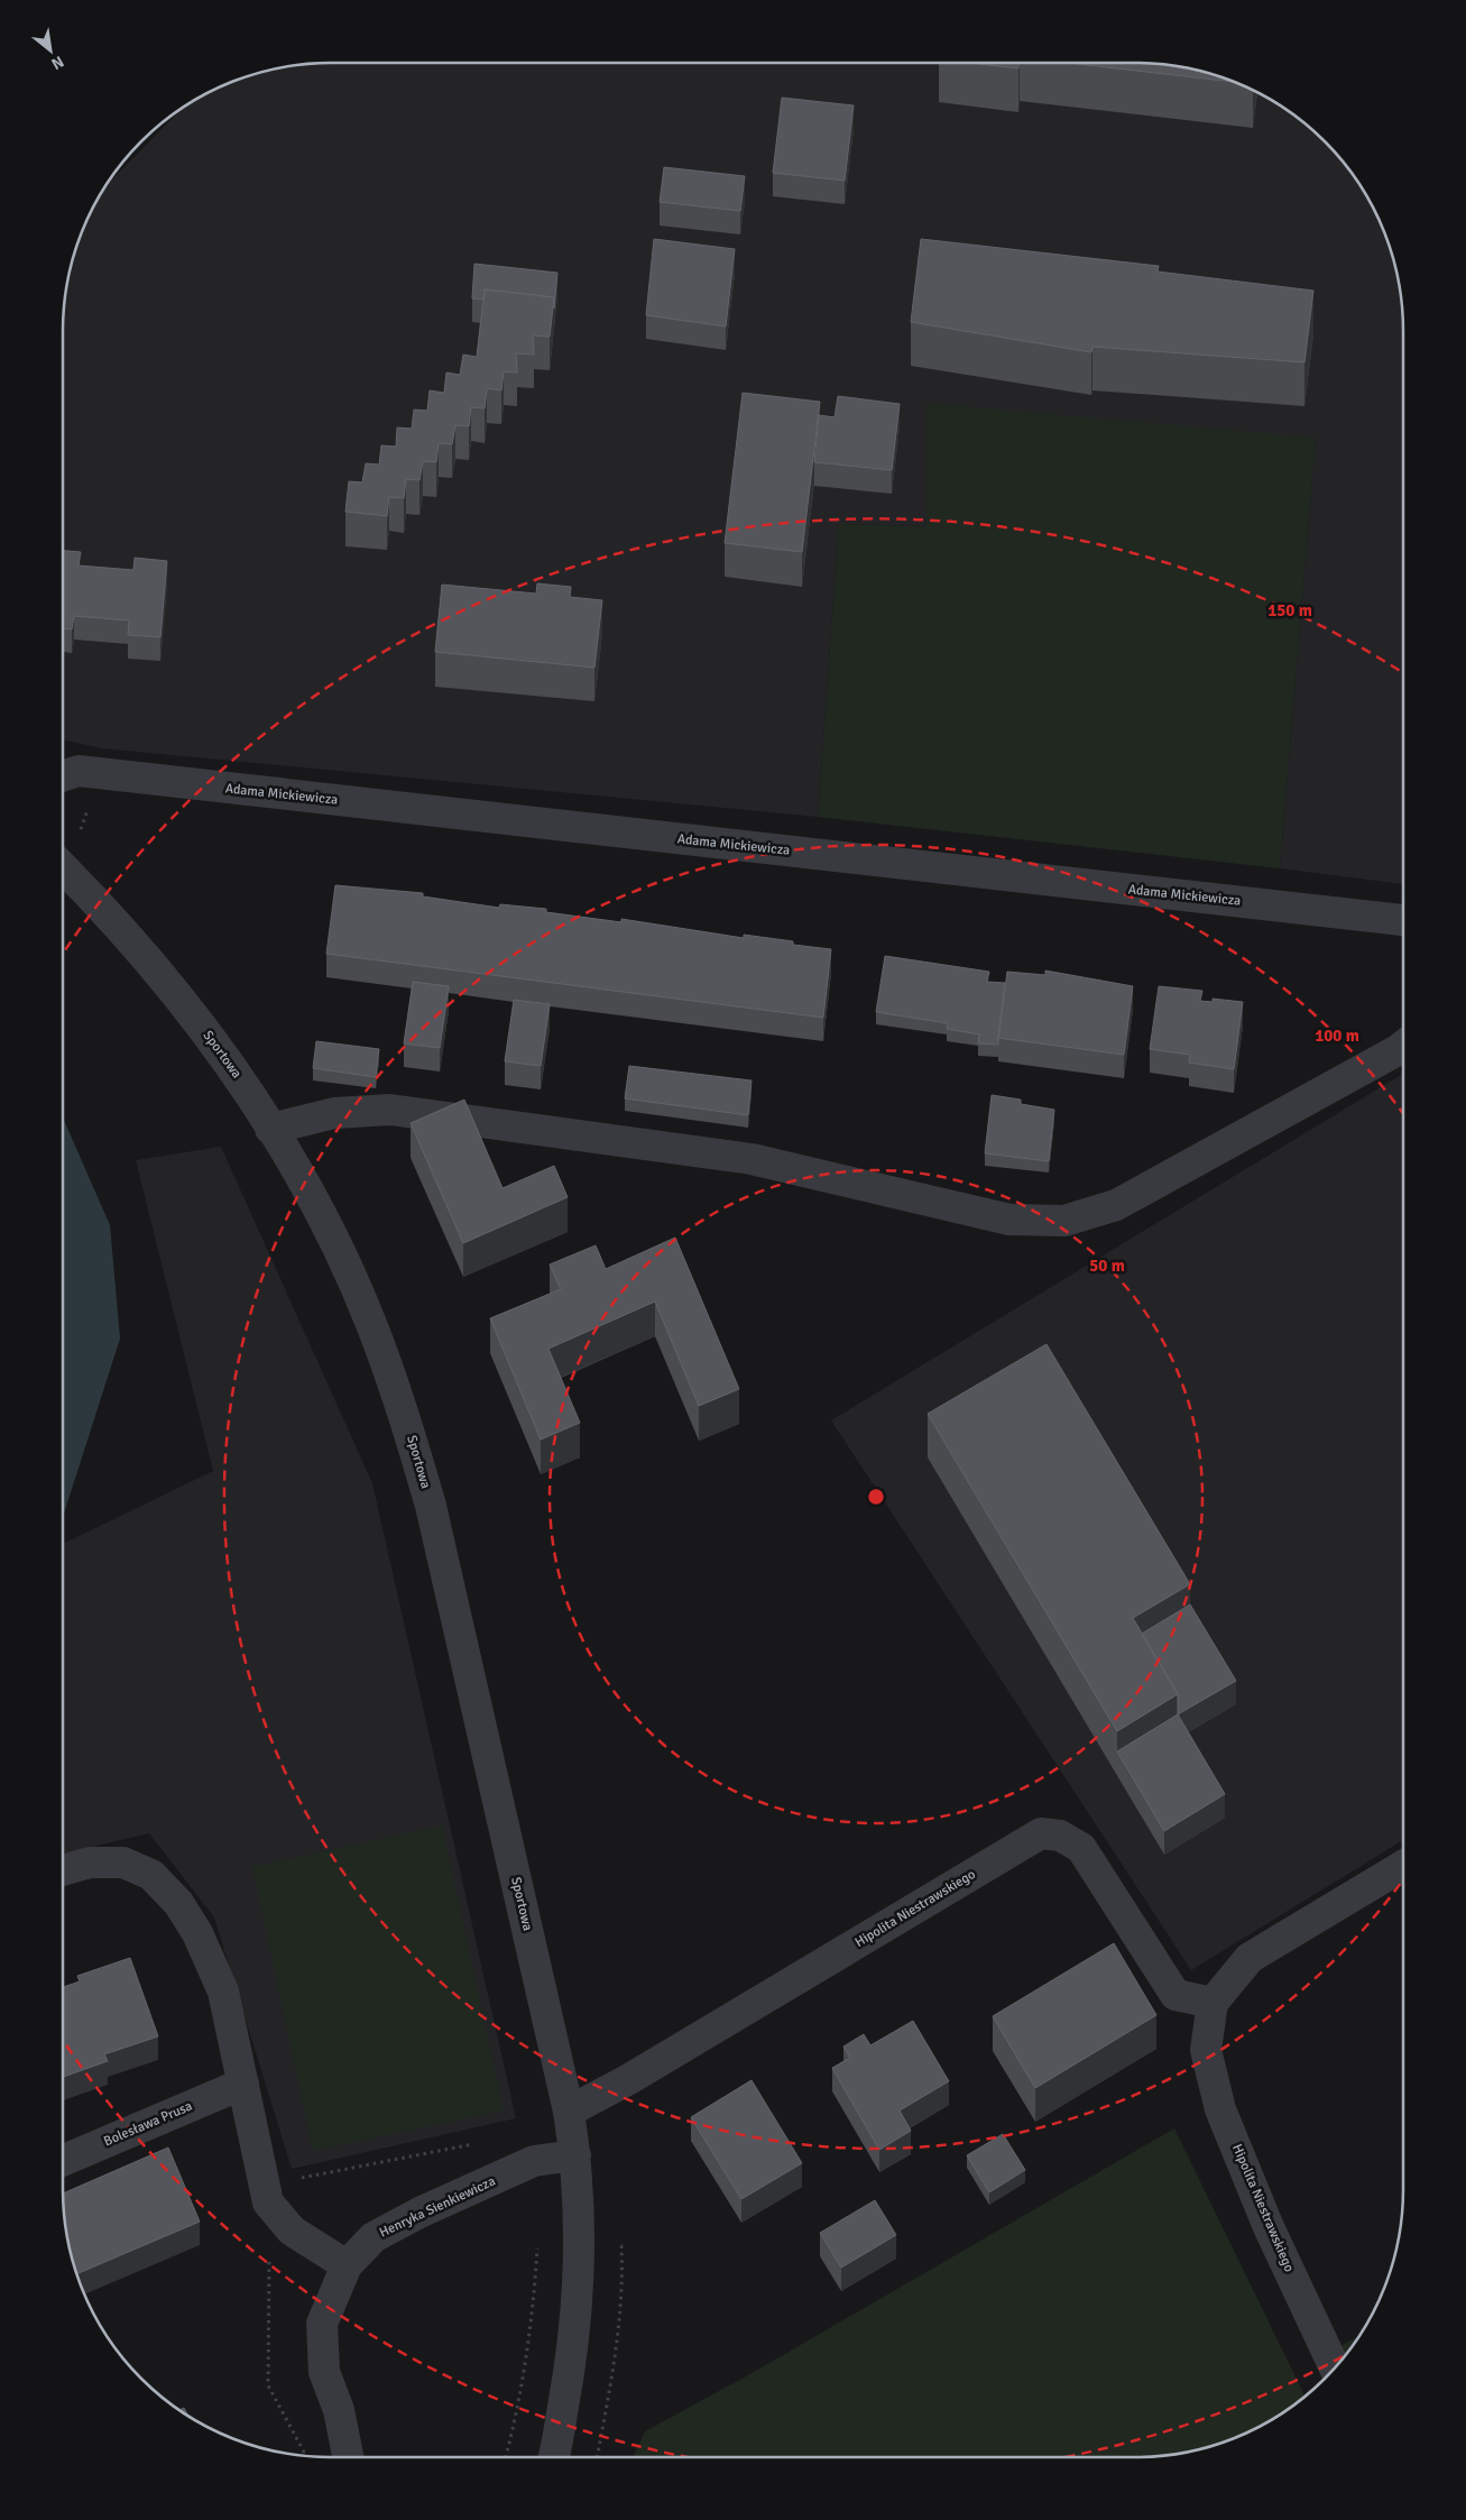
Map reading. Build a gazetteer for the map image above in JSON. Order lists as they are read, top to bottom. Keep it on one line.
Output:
{"streets":{"street":["Adama Mickiewicza","Sportowa","Hipolita Niestrawskiego","Bolesława Prusa","Henryka Sienkiewicza"]},"crossings":[["Sportowa","Hipolita Niestrawskiego"],["Sportowa","Henryka Sienkiewicza"]],"north":"bottom right","rings":["150 m","100 m","50 m"]}
